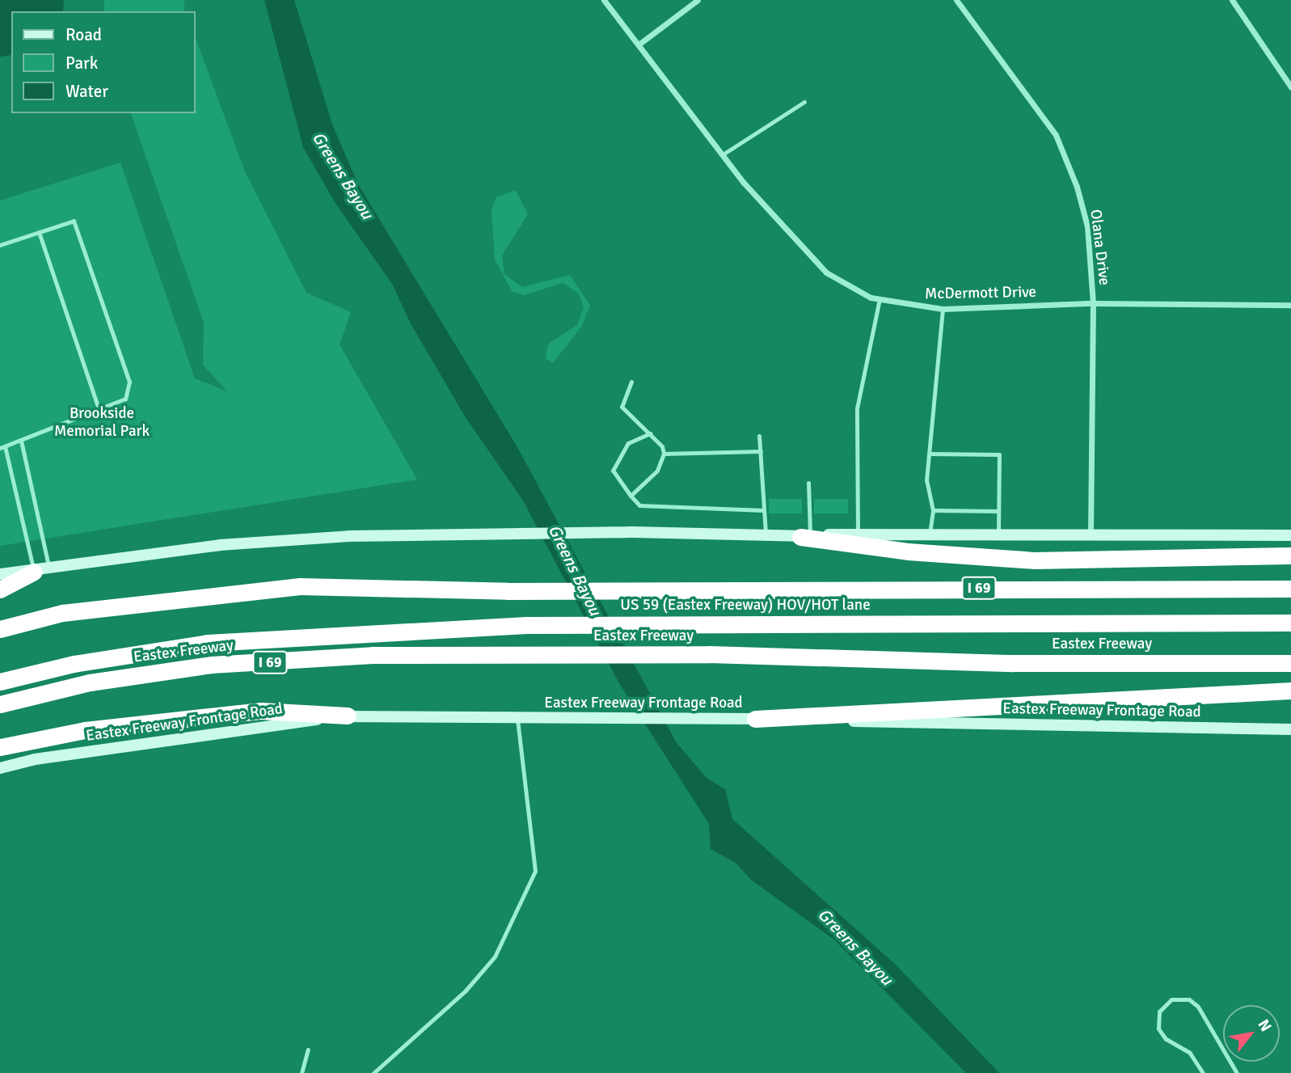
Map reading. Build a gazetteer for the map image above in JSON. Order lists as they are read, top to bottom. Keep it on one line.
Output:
{"streets":{"highway":["I 69","US 59 (Eastex Freeway) HOV/HOT lane","Eastex Freeway"],"main road":["Eastex Freeway Frontage Road"],"street":["Olana Drive","McDermott Drive"]},"crossings":[["Olana Drive","McDermott Drive"]],"water":["Greens Bayou"],"parks":["Brookside Memorial Park"],"legend":["Road","Park","Water"],"north":"top right"}
